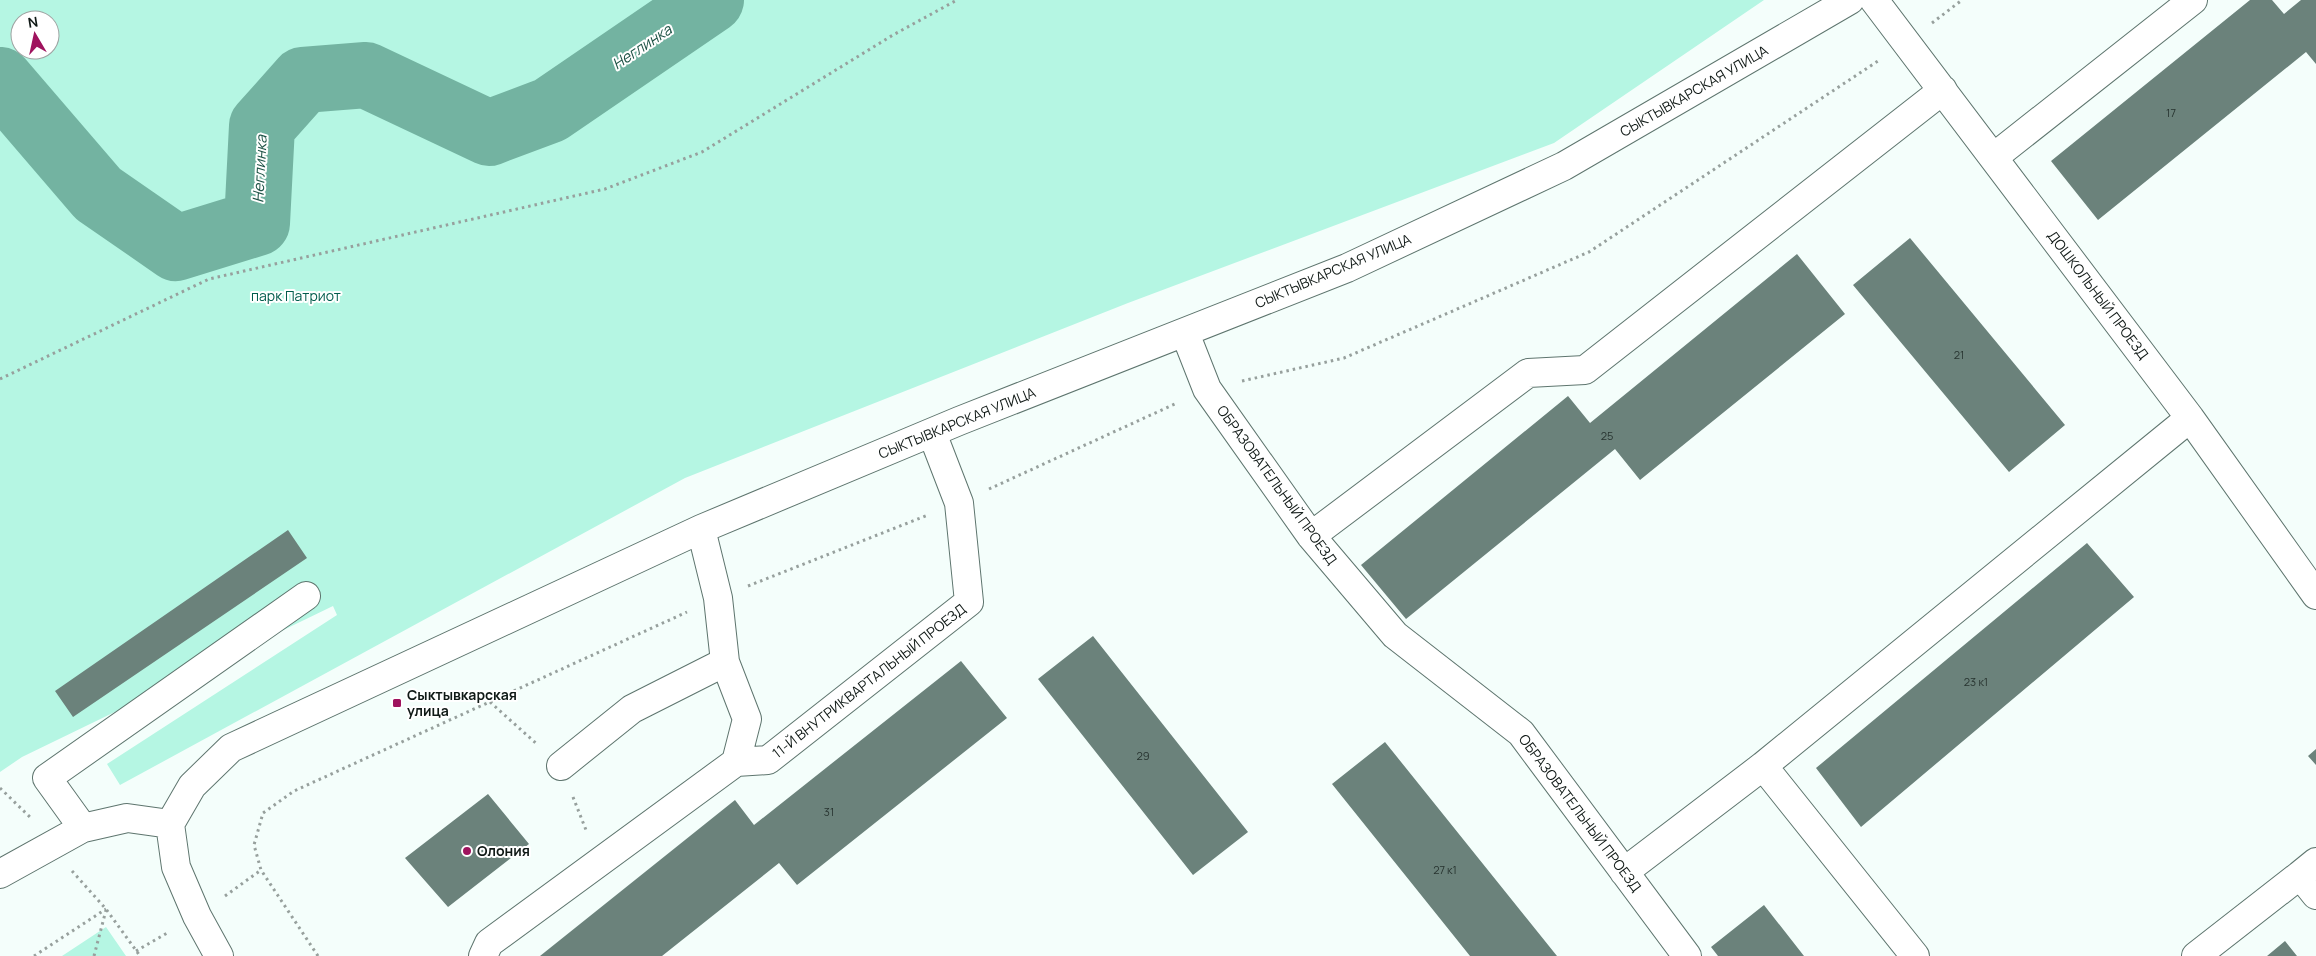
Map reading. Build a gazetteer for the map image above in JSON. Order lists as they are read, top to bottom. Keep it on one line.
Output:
{"streets":{"street":["СЫКТЫВКАРСКАЯ УЛИЦА","ДОШКОЛЬНЫЙ ПРОЕЗД","ОБРАЗОВАТЕЛЬНЫЙ ПРОЕЗД","11-Й ВНУТРИКВАРТАЛЬНЫЙ ПРОЕЗД"]},"crossings":[["СЫКТЫВКАРСКАЯ УЛИЦА","ОБРАЗОВАТЕЛЬНЫЙ ПРОЕЗД"],["СЫКТЫВКАРСКАЯ УЛИЦА","11-Й ВНУТРИКВАРТАЛЬНЫЙ ПРОЕЗД"]],"water":["Неглинка"],"parks":["парк Патриот"],"places":{"transit":["Сыктывкарская улица"],"other":["Олония"]},"house_numbers":["17","21","25","23 к1","29","31","27 к1"],"north":"top"}
